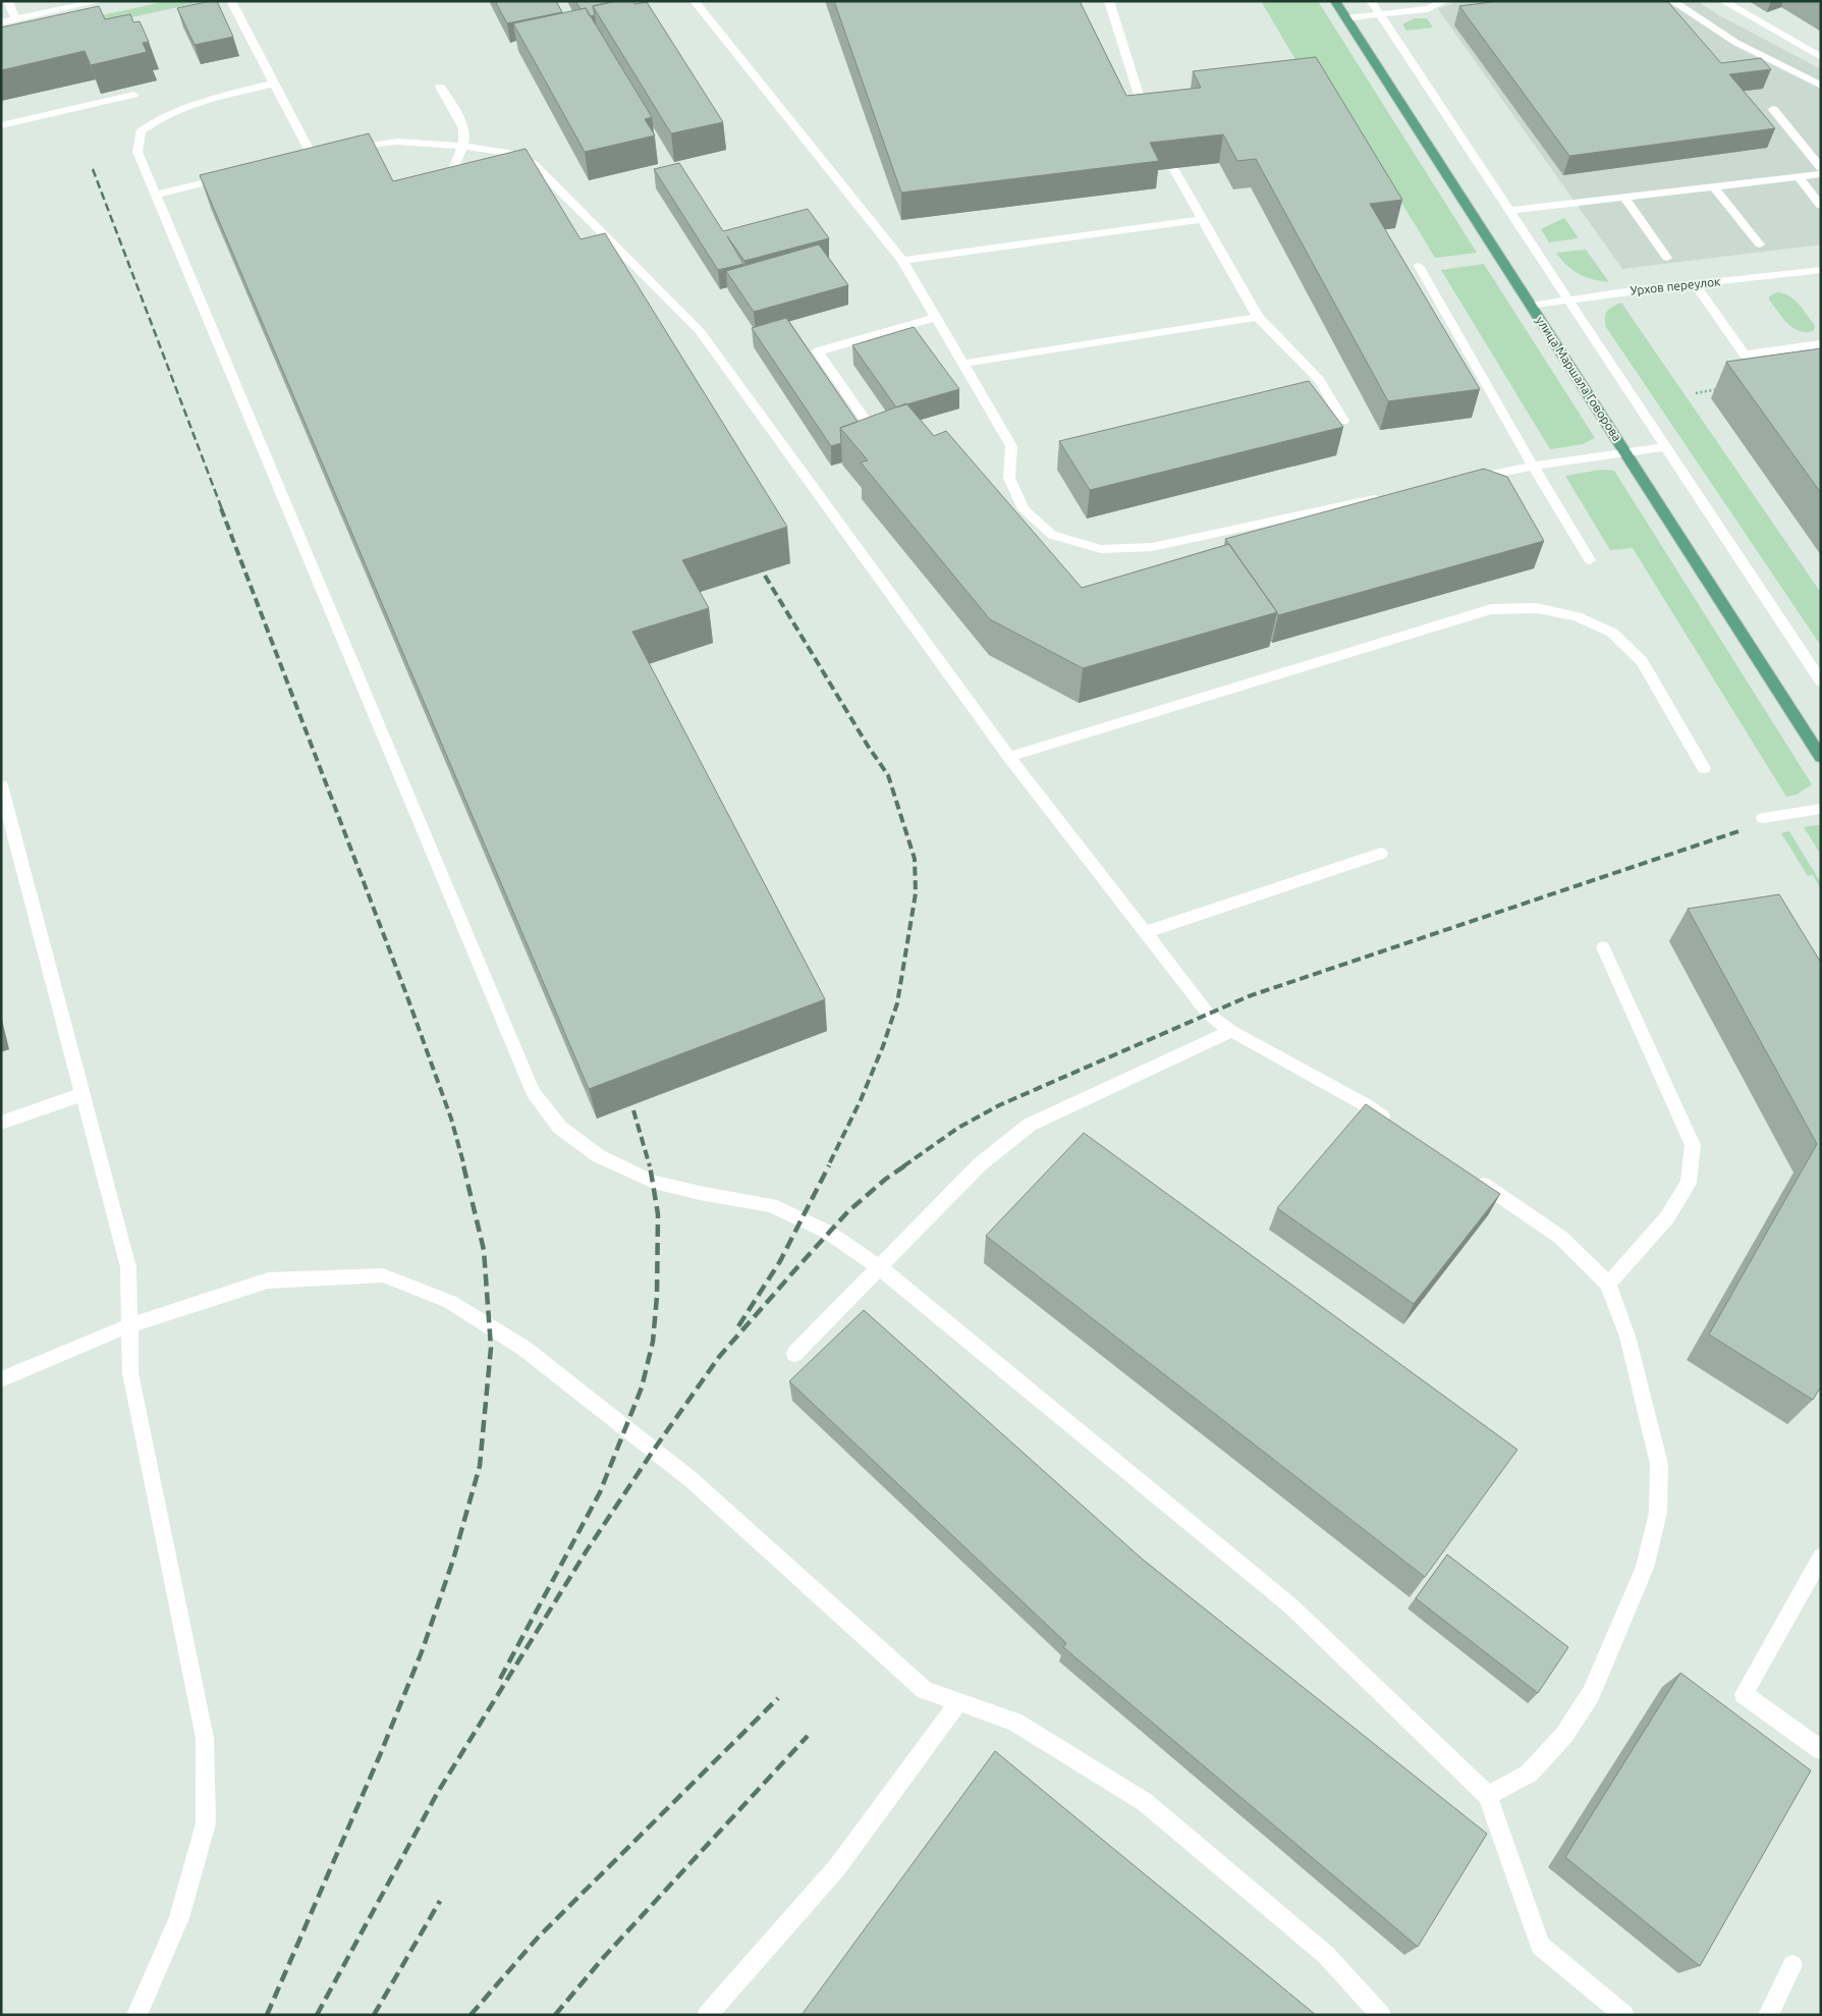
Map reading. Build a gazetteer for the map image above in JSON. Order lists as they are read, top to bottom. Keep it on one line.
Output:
{"streets":{"main road":["улица Маршала Говорова"],"street":["Урхов переулок"]},"crossings":[["Урхов переулок","улица Маршала Говорова"]]}
